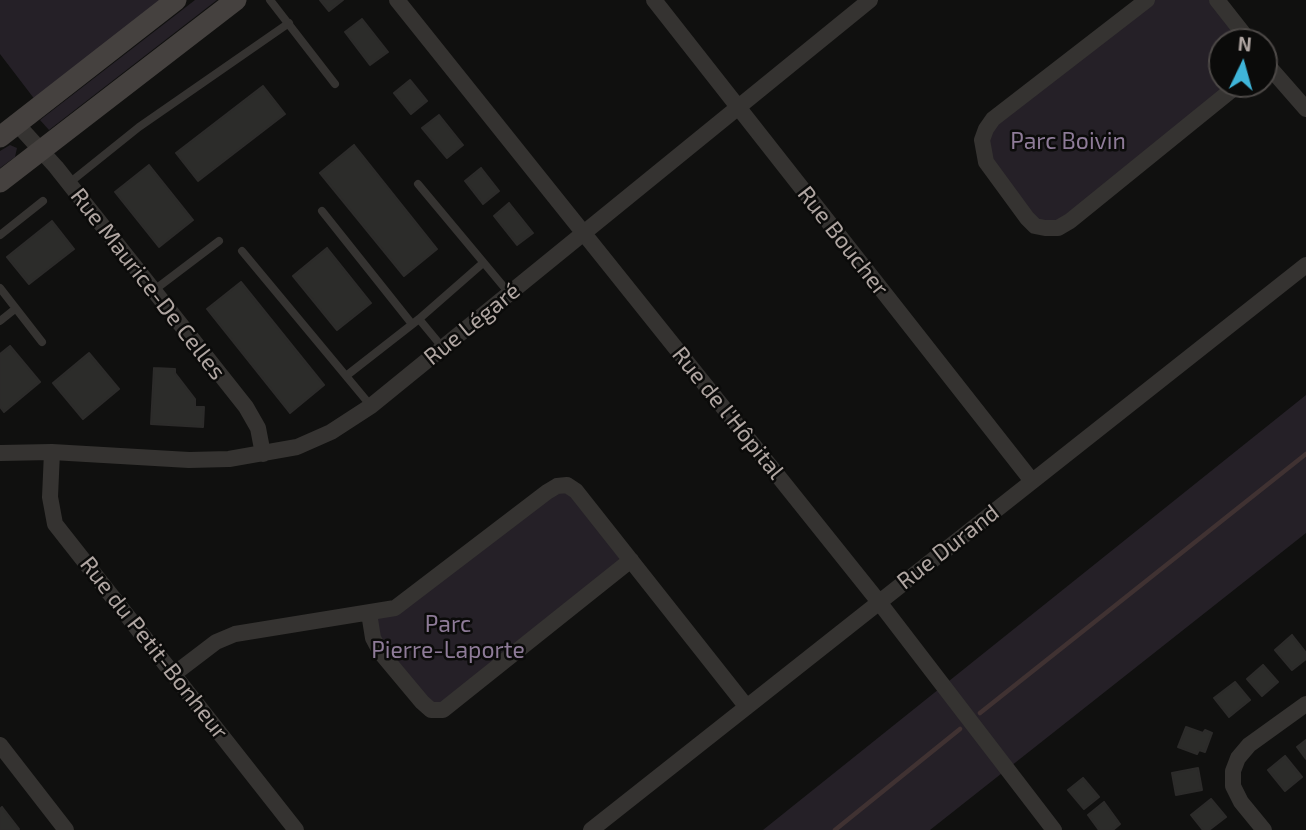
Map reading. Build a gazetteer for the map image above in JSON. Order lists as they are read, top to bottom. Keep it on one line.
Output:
{"streets":{"street":["Rue Boucher","Rue Maurice-De Celles","Rue Légaré","Rue de l'Hôpital","Rue Durand","Rue du Petit-Bonheur"]},"crossings":[["Rue Boucher","Rue Légaré"],["Rue Boucher","Rue Durand"],["Rue Maurice-De Celles","Rue Légaré"],["Rue Légaré","Rue de l'Hôpital"],["Rue Légaré","Rue du Petit-Bonheur"],["Rue de l'Hôpital","Rue Durand"]],"parks":["Parc Boivin","Parc Pierre-Laporte"],"north":"top"}
